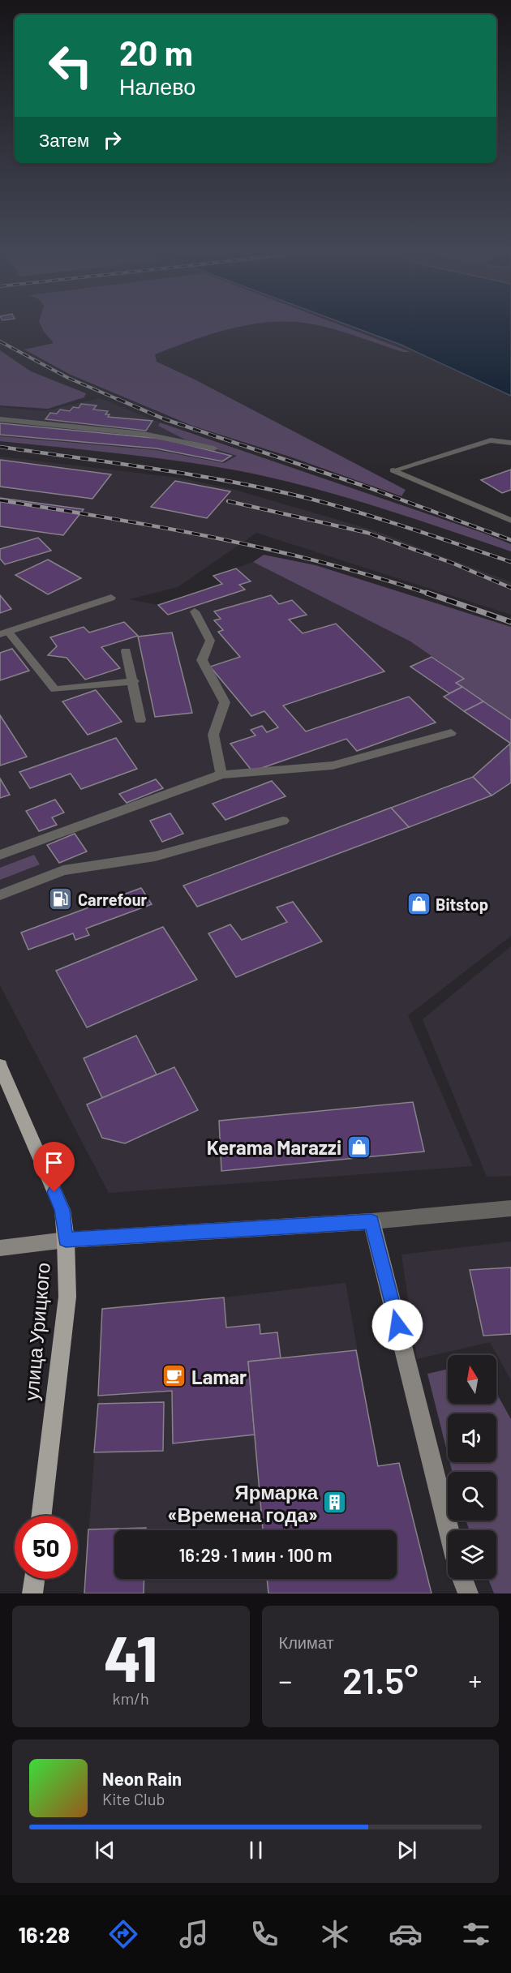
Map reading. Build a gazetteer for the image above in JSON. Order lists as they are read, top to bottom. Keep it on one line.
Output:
{"streets":{"main road":["улица Урицкого"]},"places":{"fuel station":["Carrefour"],"shop":["Bitstop","Kerama Marazzi"],"cafe":["Lamar"],"building":["Ярмарка «Времена года»"]},"north":"top","page":{"turn":["20 m","Налево"],"then":"Затем","limit":"50","trip":"16:29 · 1 мин · 100 m","tile":[["41","km/h"],"Климат"],"heat":["−","21.5°","+"],"song":["Neon Rain","Kite Club"],"tabs":"16:28"}}
